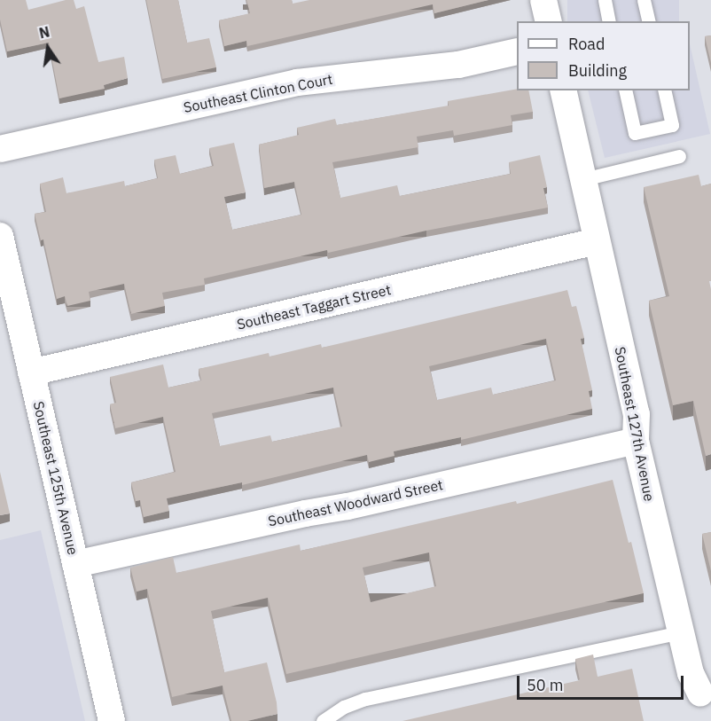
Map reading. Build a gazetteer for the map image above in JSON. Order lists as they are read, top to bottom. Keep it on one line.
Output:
{"streets":{"street":["Southeast Clinton Court","Southeast Taggart Street","Southeast 127th Avenue","Southeast 125th Avenue","Southeast Woodward Street"]},"crossings":[["Southeast Taggart Street","Southeast 127th Avenue"],["Southeast Taggart Street","Southeast 125th Avenue"],["Southeast 127th Avenue","Southeast Woodward Street"],["Southeast 125th Avenue","Southeast Woodward Street"]],"legend":["Road","Building"],"scale_bar":"50 m","north":"top"}
